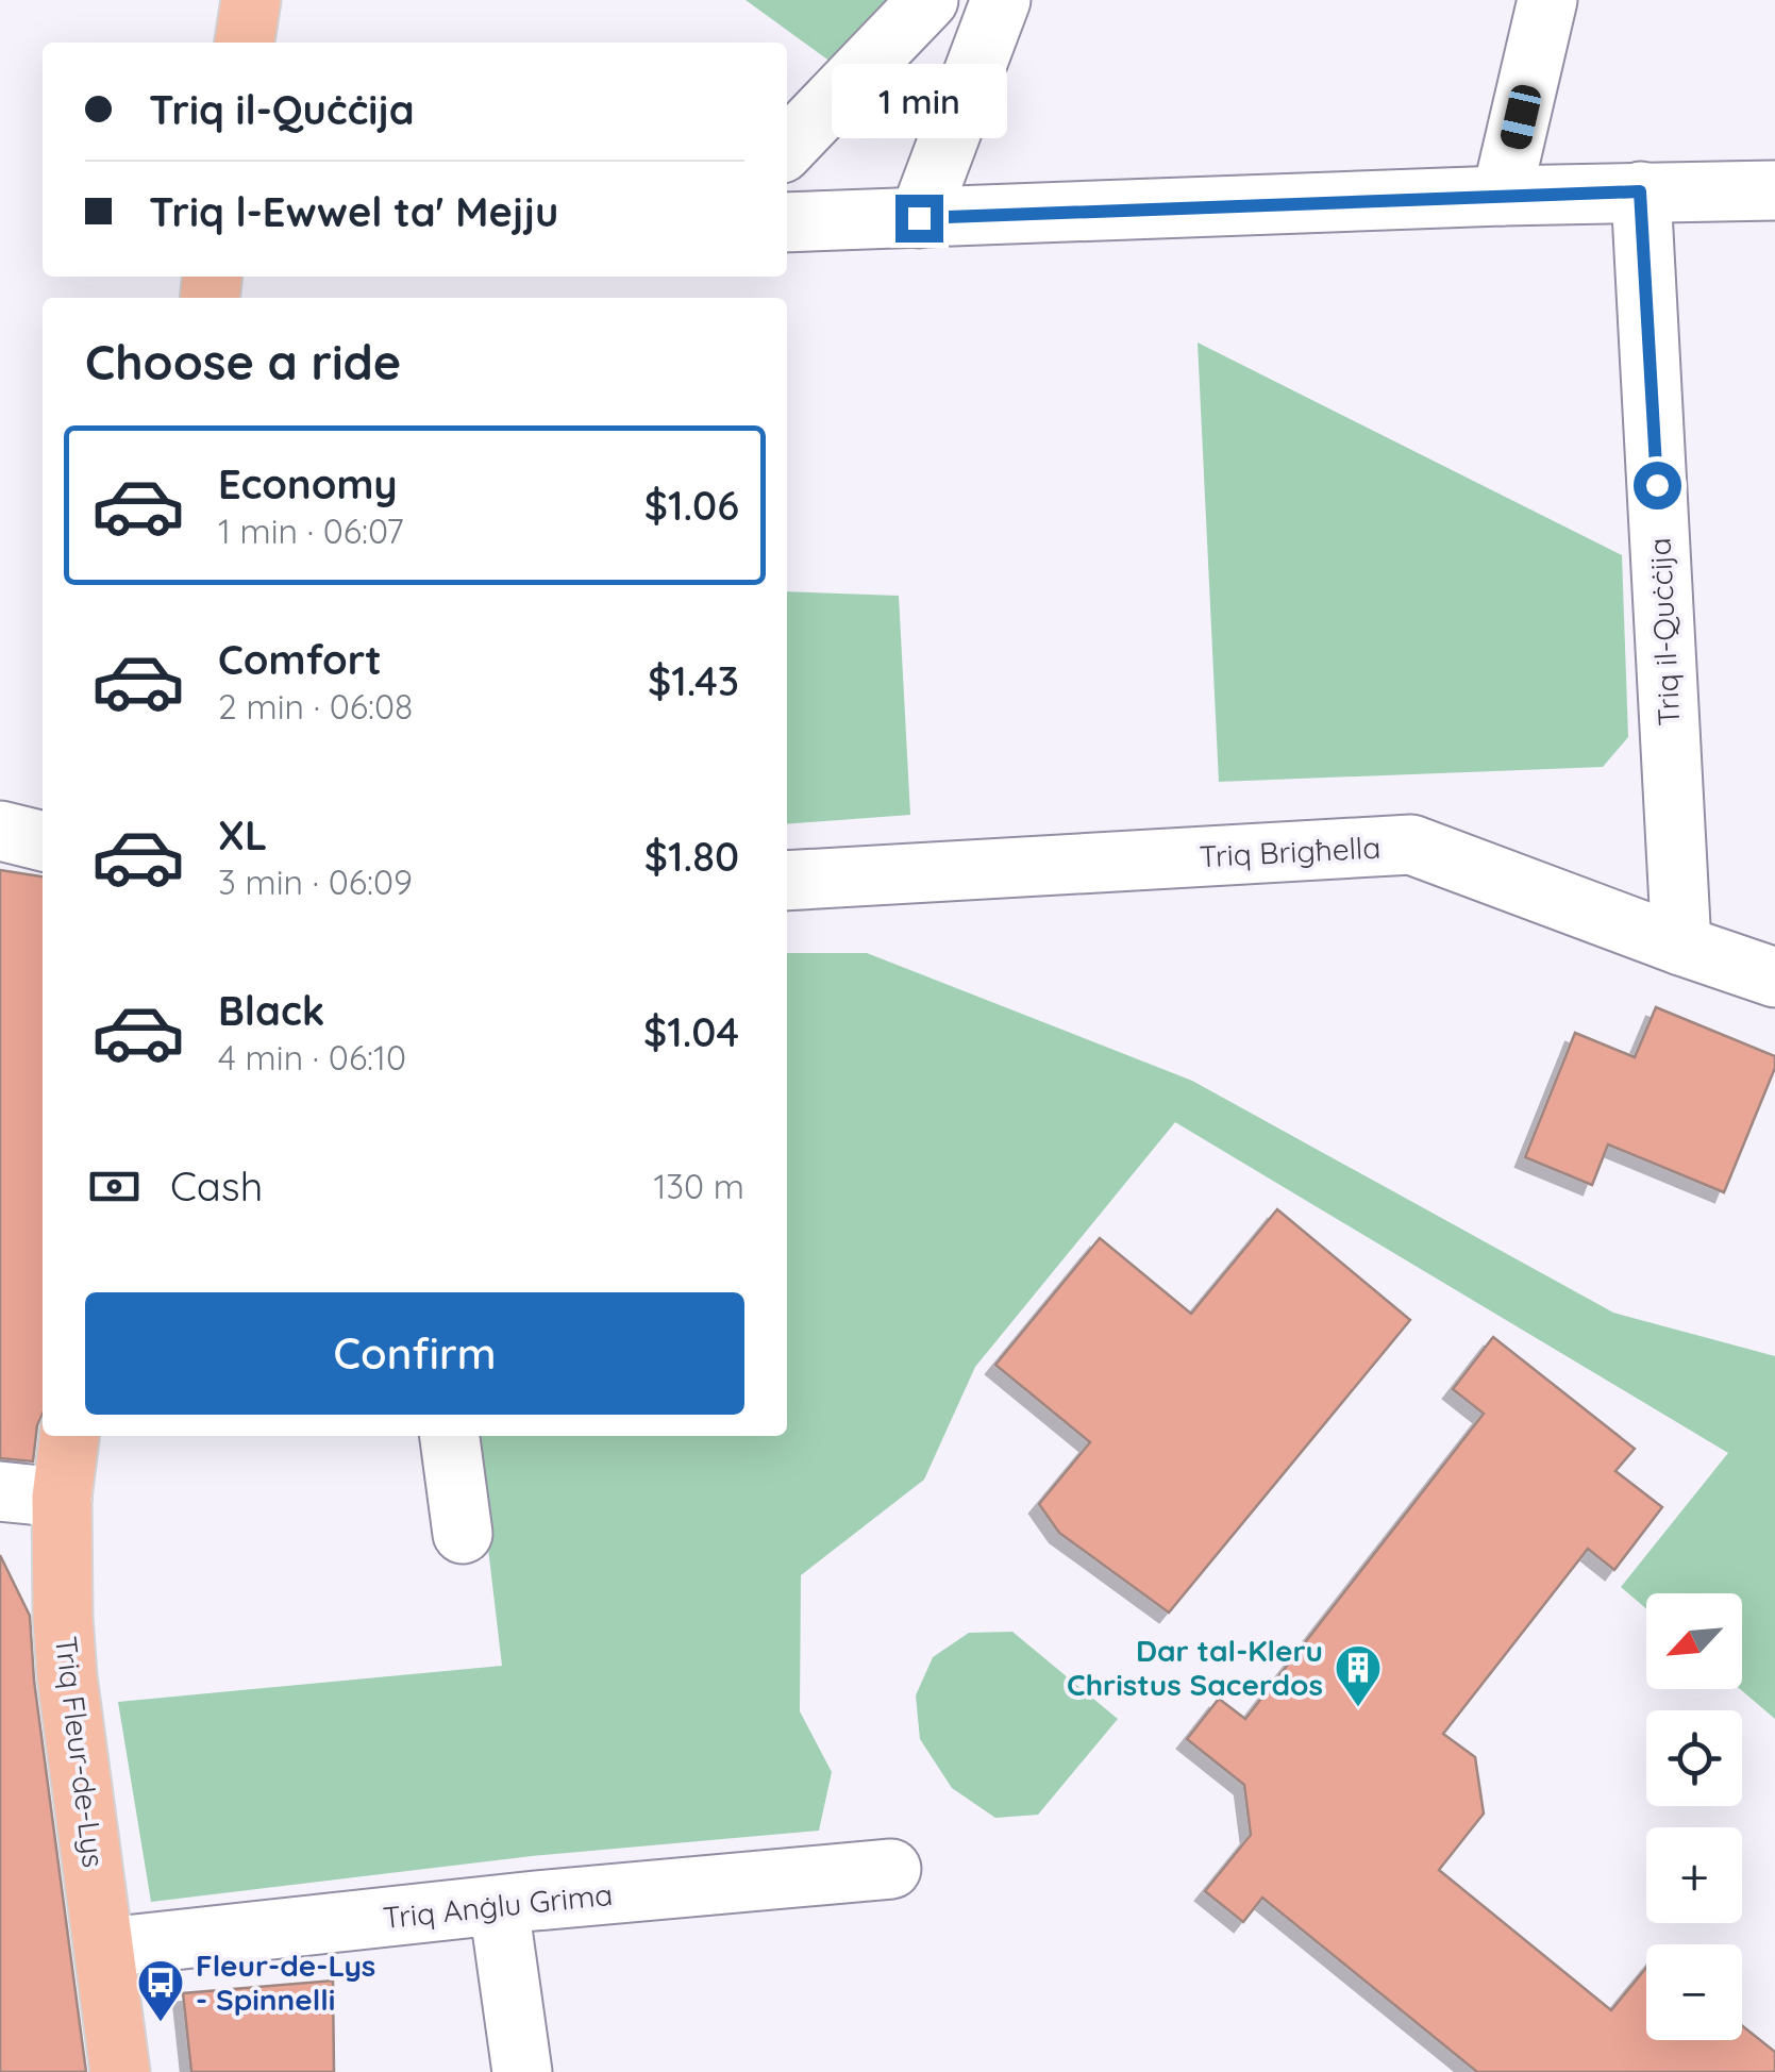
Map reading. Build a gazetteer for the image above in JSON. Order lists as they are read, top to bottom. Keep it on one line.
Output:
{"streets":{"main road":["Triq Fleur-de-Lys"],"street":["Triq il-Quċċija","Triq Brigħella","Triq Anġlu Grima"]},"crossings":[["Triq il-Quċċija","Triq Brigħella"],["Triq Fleur-de-Lys","Triq Anġlu Grima"]],"places":{"building":["Dar tal-Kleru Christus Sacerdos"],"bus stop":["Fleur-de-Lys - Spinnelli"]},"north":"bottom left","page":{"banner":["Triq il-Quċċija","Triq l-Ewwel ta' Mejju"],"bubble":"1 min","heading":"Choose a ride","list":[{"name":"Economy","note":"1 min · 06:07","value":"$1.06"},{"name":"Comfort","note":"2 min · 06:08","value":"$1.43"},{"name":"XL","note":"3 min · 06:09","value":"$1.80"},{"name":"Black","note":"4 min · 06:10","value":"$1.04"}],"pay":["Cash","130 m"],"buttons":"Confirm","map_buttons":["+","−"]}}
